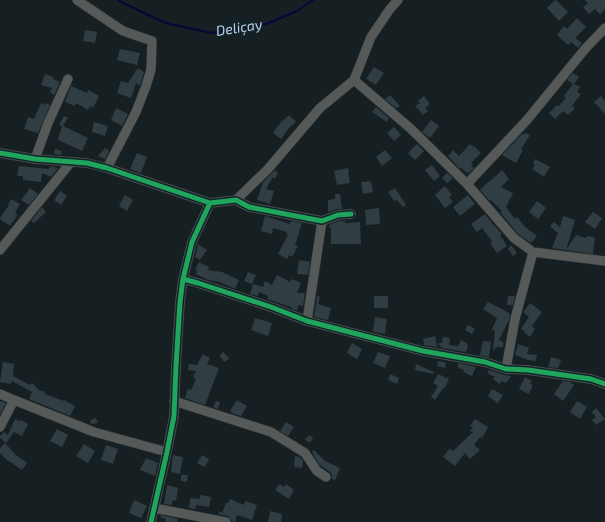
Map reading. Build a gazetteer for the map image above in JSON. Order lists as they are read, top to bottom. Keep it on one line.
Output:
{"water":["Deliçay"]}
